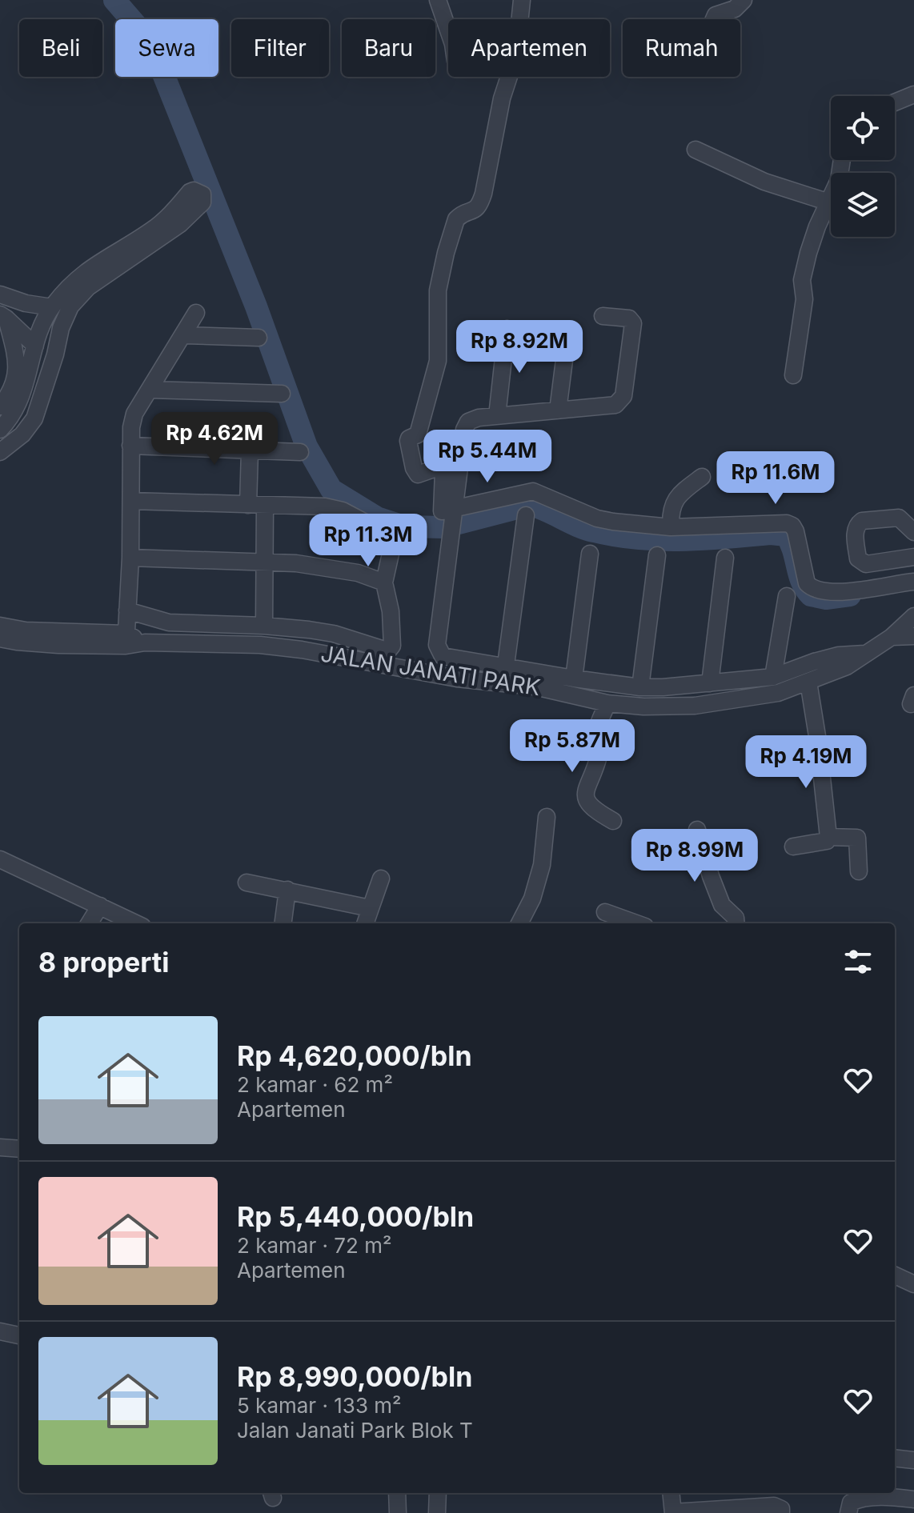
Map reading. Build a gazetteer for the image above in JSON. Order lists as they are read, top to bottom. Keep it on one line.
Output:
{"streets":{"street":["JALAN JANATI PARK"]},"page":{"chip":["Beli","Sewa","Filter","Baru","Apartemen","Rumah"],"price":["Rp 8.92M","Rp 4.62M","Rp 5.44M","Rp 11.6M","Rp 11.3M","Rp 5.87M","Rp 4.19M","Rp 8.99M"],"heading":"8 properti","list":[{"name":"Rp 4,620,000/bln","note":"2 kamar · 62 m² · Apartemen"},{"name":"Rp 5,440,000/bln","note":"2 kamar · 72 m² · Apartemen"},{"name":"Rp 8,990,000/bln","note":"5 kamar · 133 m² · Jalan Janati Park Blok T"}]}}
